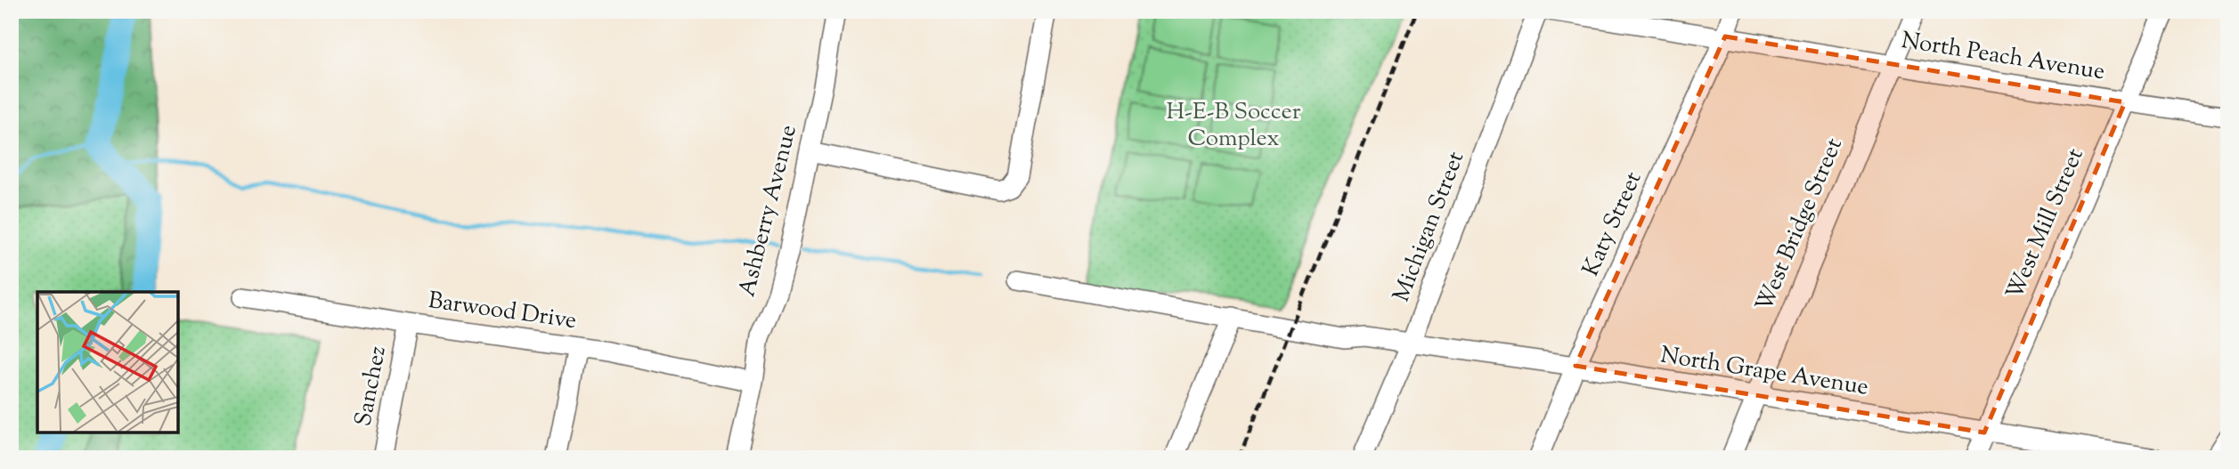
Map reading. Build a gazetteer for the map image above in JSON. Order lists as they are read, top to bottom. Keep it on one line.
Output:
{"streets":{"street":["North Peach Avenue","Ashberry Avenue","Katy Street","West Mill Street","West Bridge Street","Michigan Street","Barwood Drive","North Grape Avenue","Sanchez"]},"crossings":[["North Peach Avenue","Katy Street"],["North Peach Avenue","West Mill Street"],["North Peach Avenue","West Bridge Street"],["Ashberry Avenue","Barwood Drive"],["Katy Street","North Grape Avenue"],["West Mill Street","North Grape Avenue"],["West Bridge Street","North Grape Avenue"],["Michigan Street","North Grape Avenue"],["Barwood Drive","Sanchez"]],"parks":["H-E-B Soccer Complex"]}
